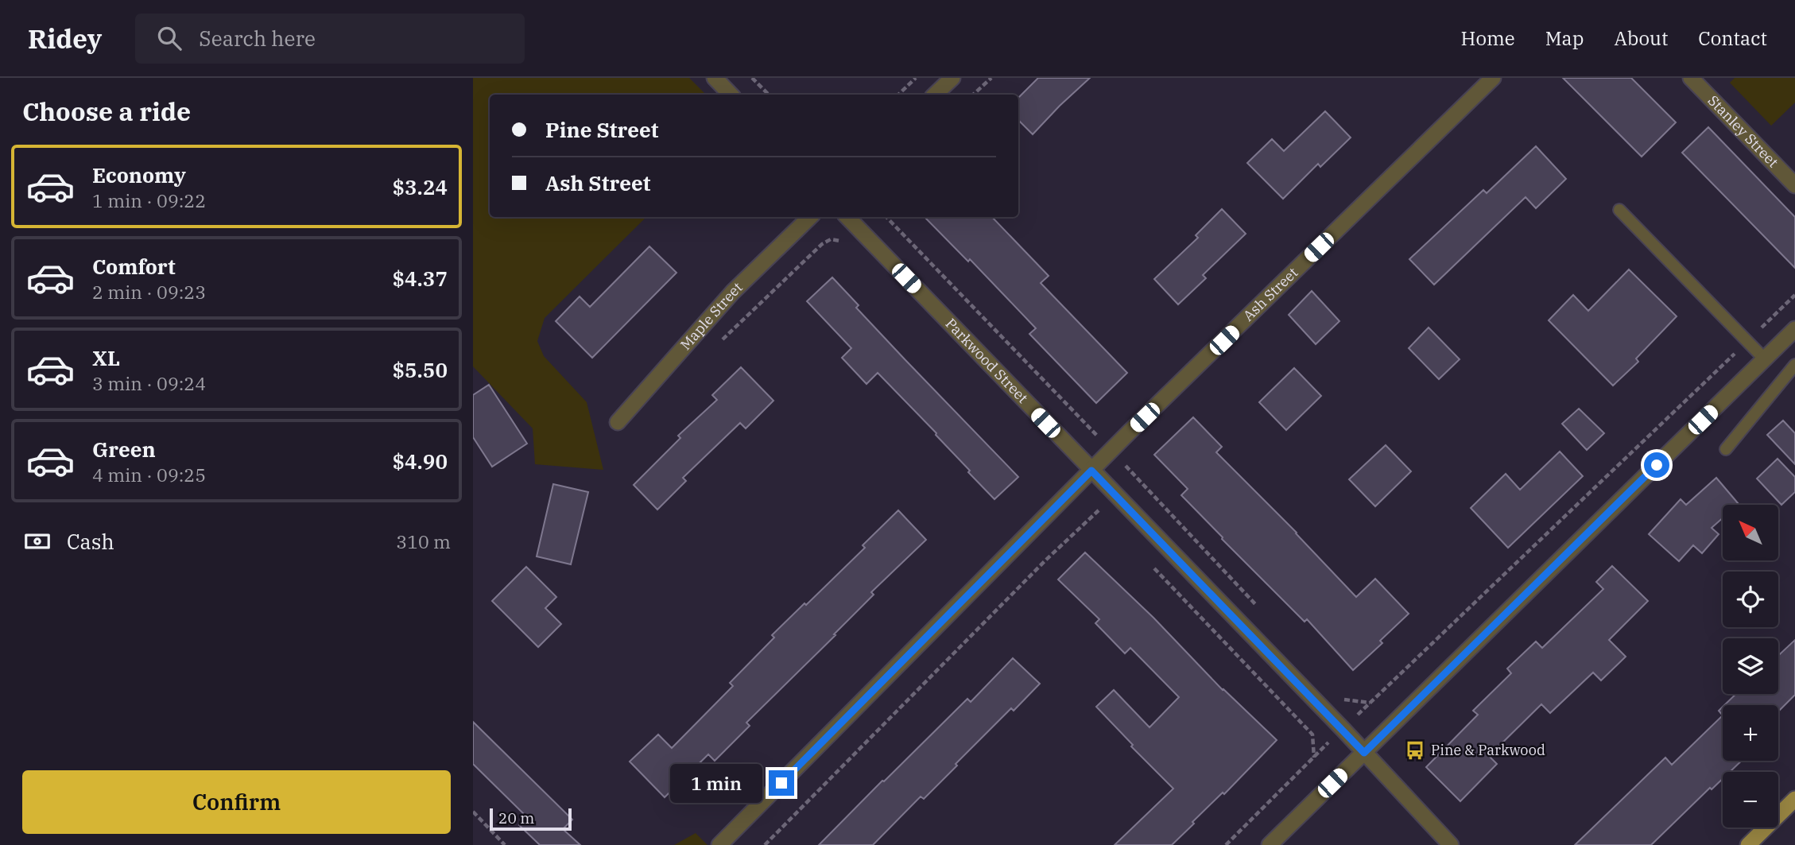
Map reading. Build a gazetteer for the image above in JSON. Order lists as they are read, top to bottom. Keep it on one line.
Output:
{"streets":{"street":["Stanley Street","Ash Street","Maple Street","Parkwood Street"]},"crossings":[["Ash Street","Parkwood Street"]],"places":{"bus stop":["Pine & Parkwood"]},"scale_bar":"20 m","north":"top left","page":{"header":"Ridey","search":"Search here","nav":["Home","Map","About","Contact"],"heading":"Choose a ride","banner":["Pine Street","Ash Street"],"list":[{"name":"Economy","note":"1 min · 09:22","value":"$3.24"},{"name":"Comfort","note":"2 min · 09:23","value":"$4.37"},{"name":"XL","note":"3 min · 09:24","value":"$5.50"},{"name":"Green","note":"4 min · 09:25","value":"$4.90"}],"map_buttons":["+","−"],"pay":["Cash","310 m"],"buttons":"Confirm","bubble":"1 min","scale":"20 m"}}
